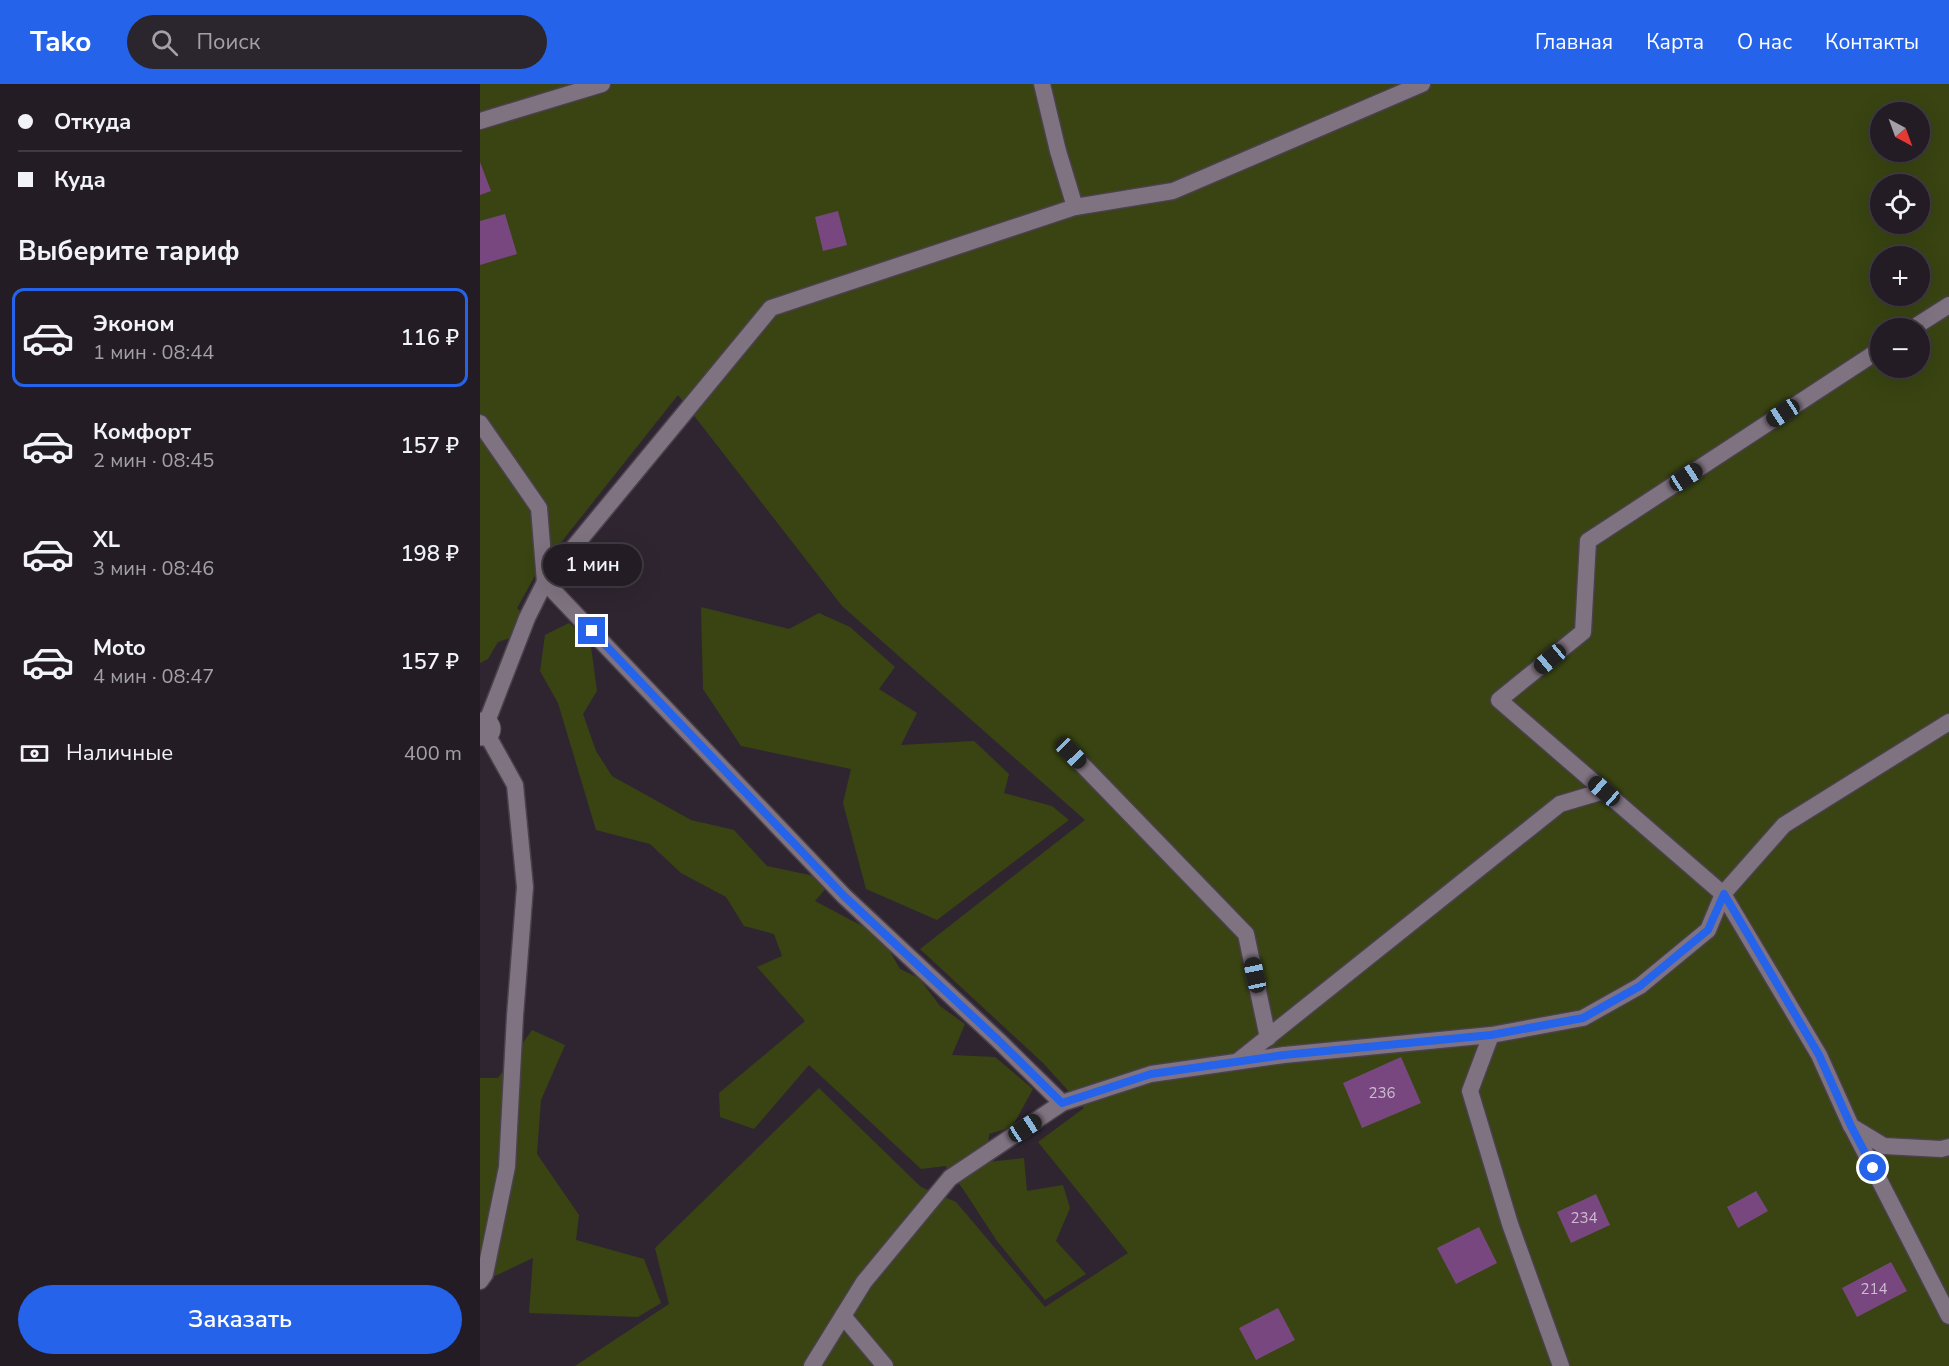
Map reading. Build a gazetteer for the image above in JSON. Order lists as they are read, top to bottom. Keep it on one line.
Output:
{"house_numbers":["236","234","214"],"north":"bottom right","page":{"header":"Tako","search":"Поиск","nav":["Главная","Карта","О нас","Контакты"],"banner":["Откуда","Куда"],"map_buttons":["+","−"],"heading":"Выберите тариф","list":[{"name":"Эконом","note":"1 мин · 08:44","value":"116 ₽"},{"name":"Комфорт","note":"2 мин · 08:45","value":"157 ₽"},{"name":"XL","note":"3 мин · 08:46","value":"198 ₽"},{"name":"Moto","note":"4 мин · 08:47","value":"157 ₽"}],"bubble":"1 мин","pay":["Наличные","400 m"],"buttons":"Заказать"}}
